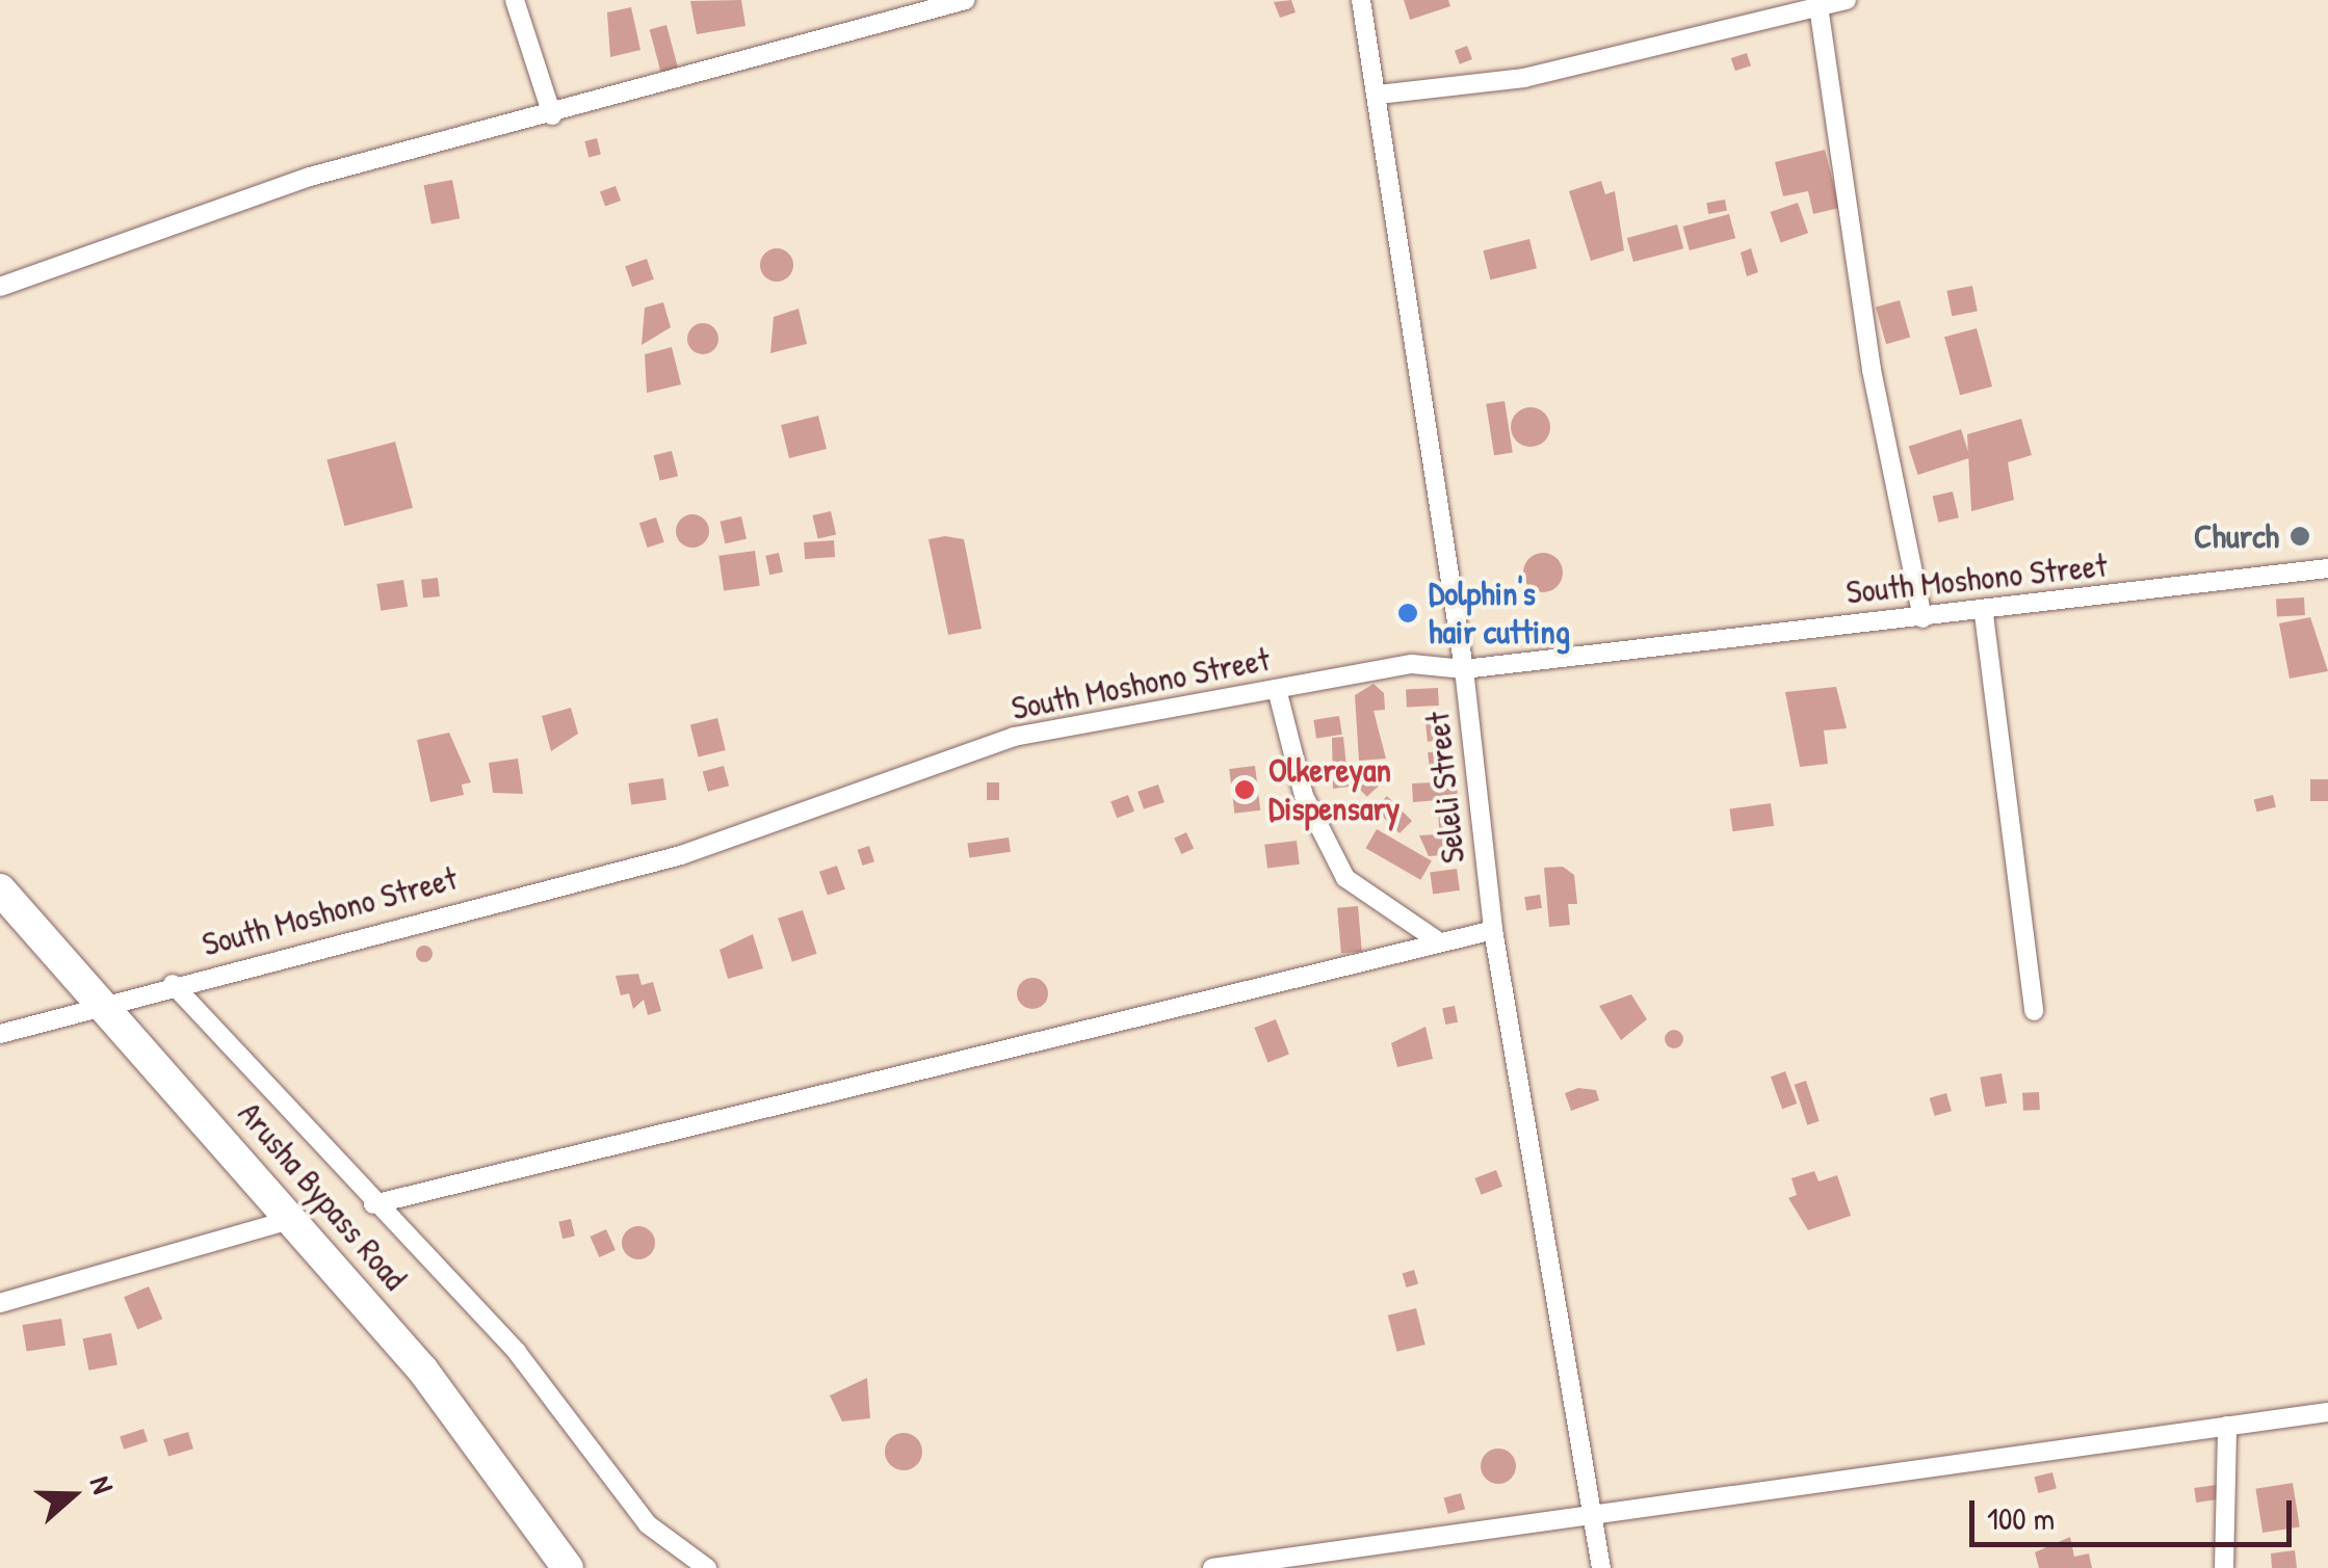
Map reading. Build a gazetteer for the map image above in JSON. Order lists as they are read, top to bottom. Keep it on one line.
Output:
{"streets":{"main road":["Arusha Bypass Road"],"street":["South Moshono Street","Seleli Street"]},"crossings":[["South Moshono Street","Seleli Street"],["South Moshono Street","Arusha Bypass Road"]],"places":["Church","Dolphin's hair cutting","Olkereyan Dispensary"],"scale_bar":"100 m","north":"right"}
